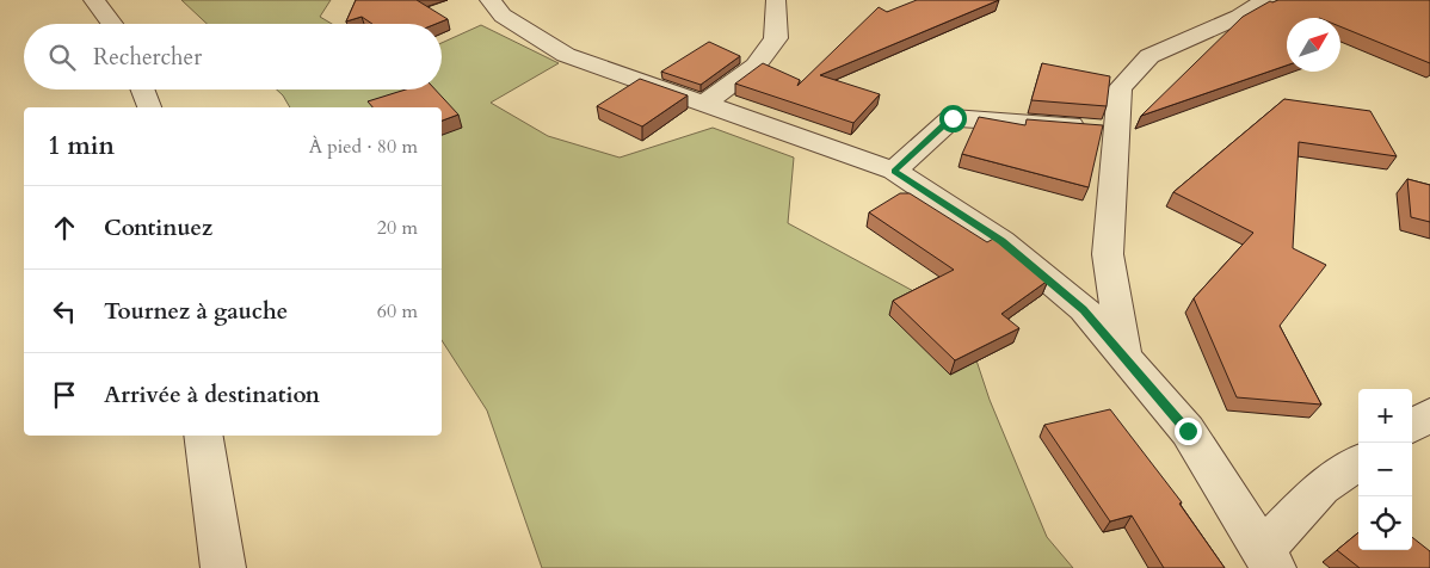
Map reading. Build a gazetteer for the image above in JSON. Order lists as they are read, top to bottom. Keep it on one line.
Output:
{"north":"top right","page":{"search":"Rechercher","heading":["1 min","À pied · 80 m"],"list":[["Continuez","20 m"],["Tournez à gauche","60 m"],"Arrivée à destination"],"map_buttons":["+","−"]}}
